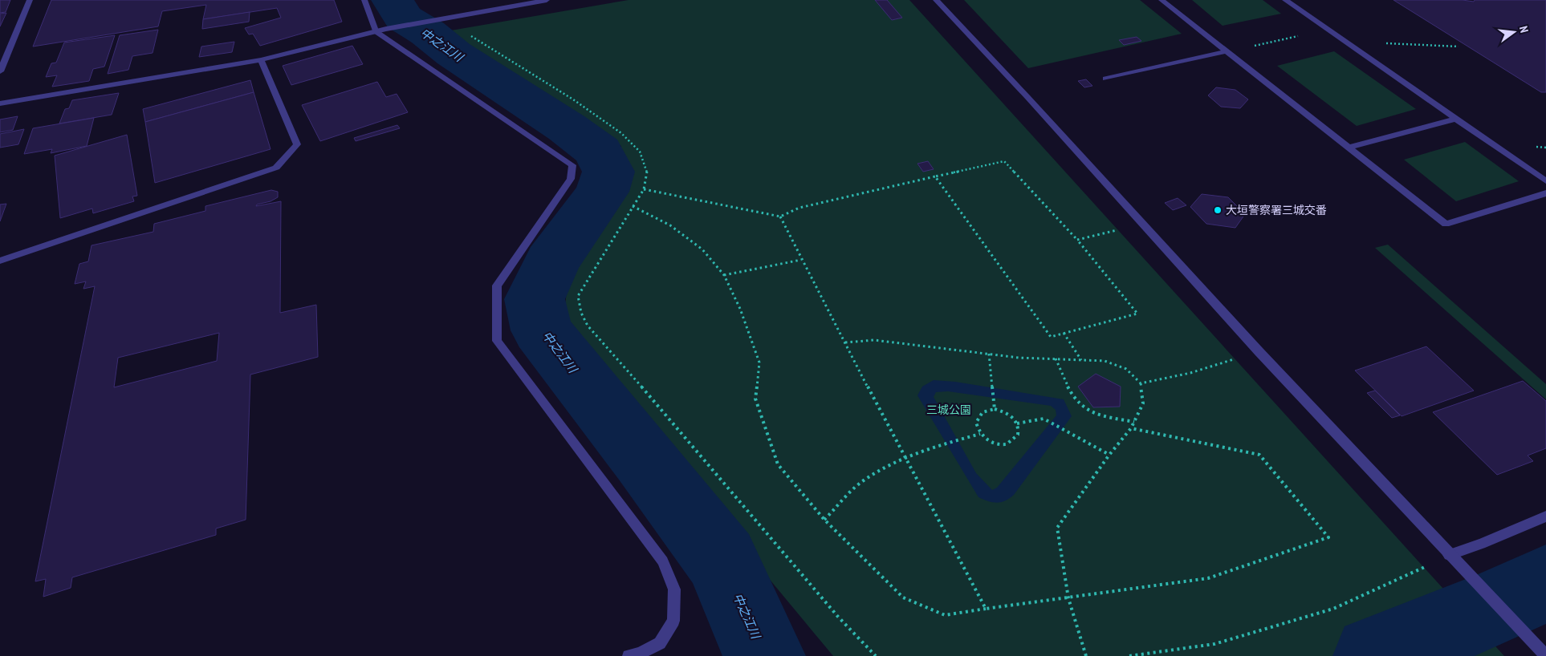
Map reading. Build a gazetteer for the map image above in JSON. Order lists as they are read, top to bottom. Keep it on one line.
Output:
{"water":["中之江川"],"parks":["三城公園"],"places":["大垣警察署三城交番"],"north":"right"}
